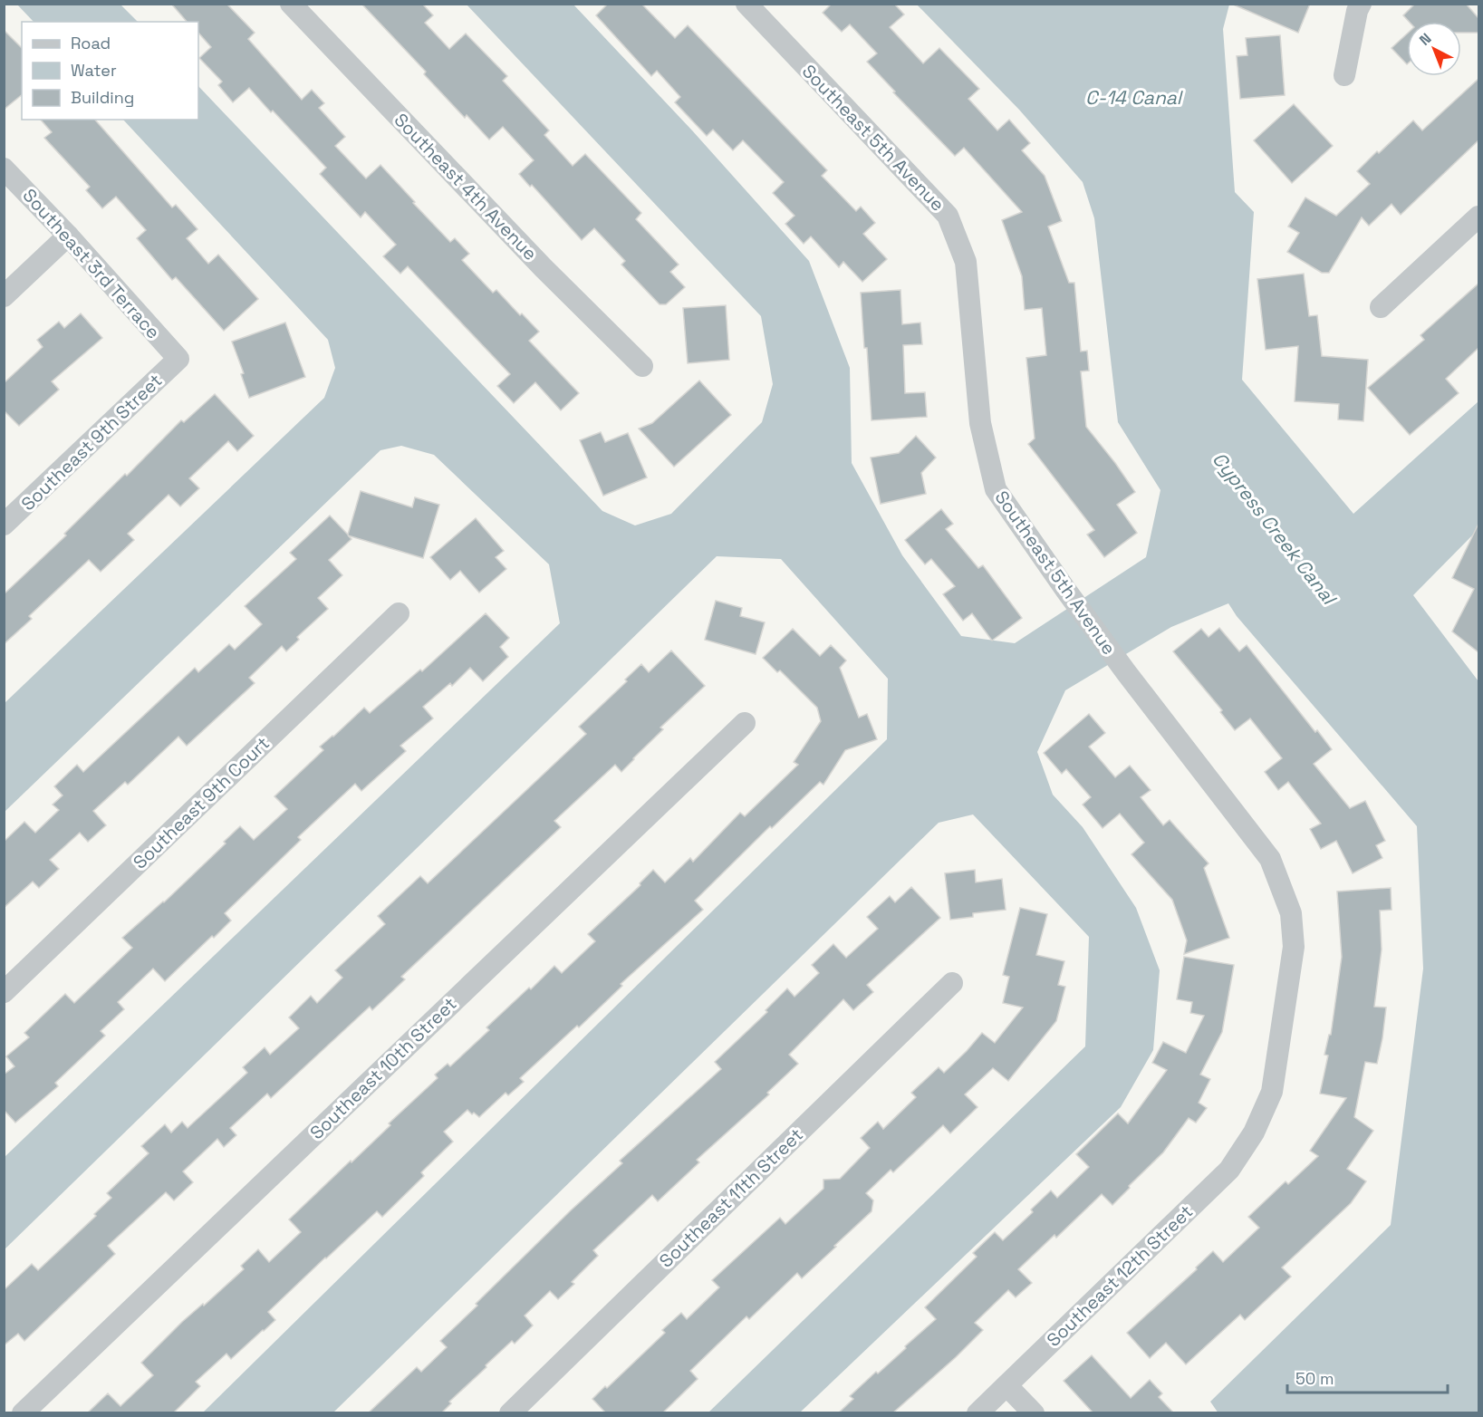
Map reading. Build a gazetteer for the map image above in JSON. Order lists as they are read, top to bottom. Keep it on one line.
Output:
{"streets":{"street":["Southeast 5th Avenue","Southeast 4th Avenue","Southeast 3rd Terrace","Southeast 9th Street","Southeast 9th Court","Southeast 10th Street","Southeast 11th Street","Southeast 12th Street"]},"crossings":[["Southeast 5th Avenue","Southeast 12th Street"],["Southeast 3rd Terrace","Southeast 9th Street"]],"water":["C-14 Canal","Cypress Creek Canal"],"legend":["Road","Water","Building"],"scale_bar":"50 m","north":"top left"}
